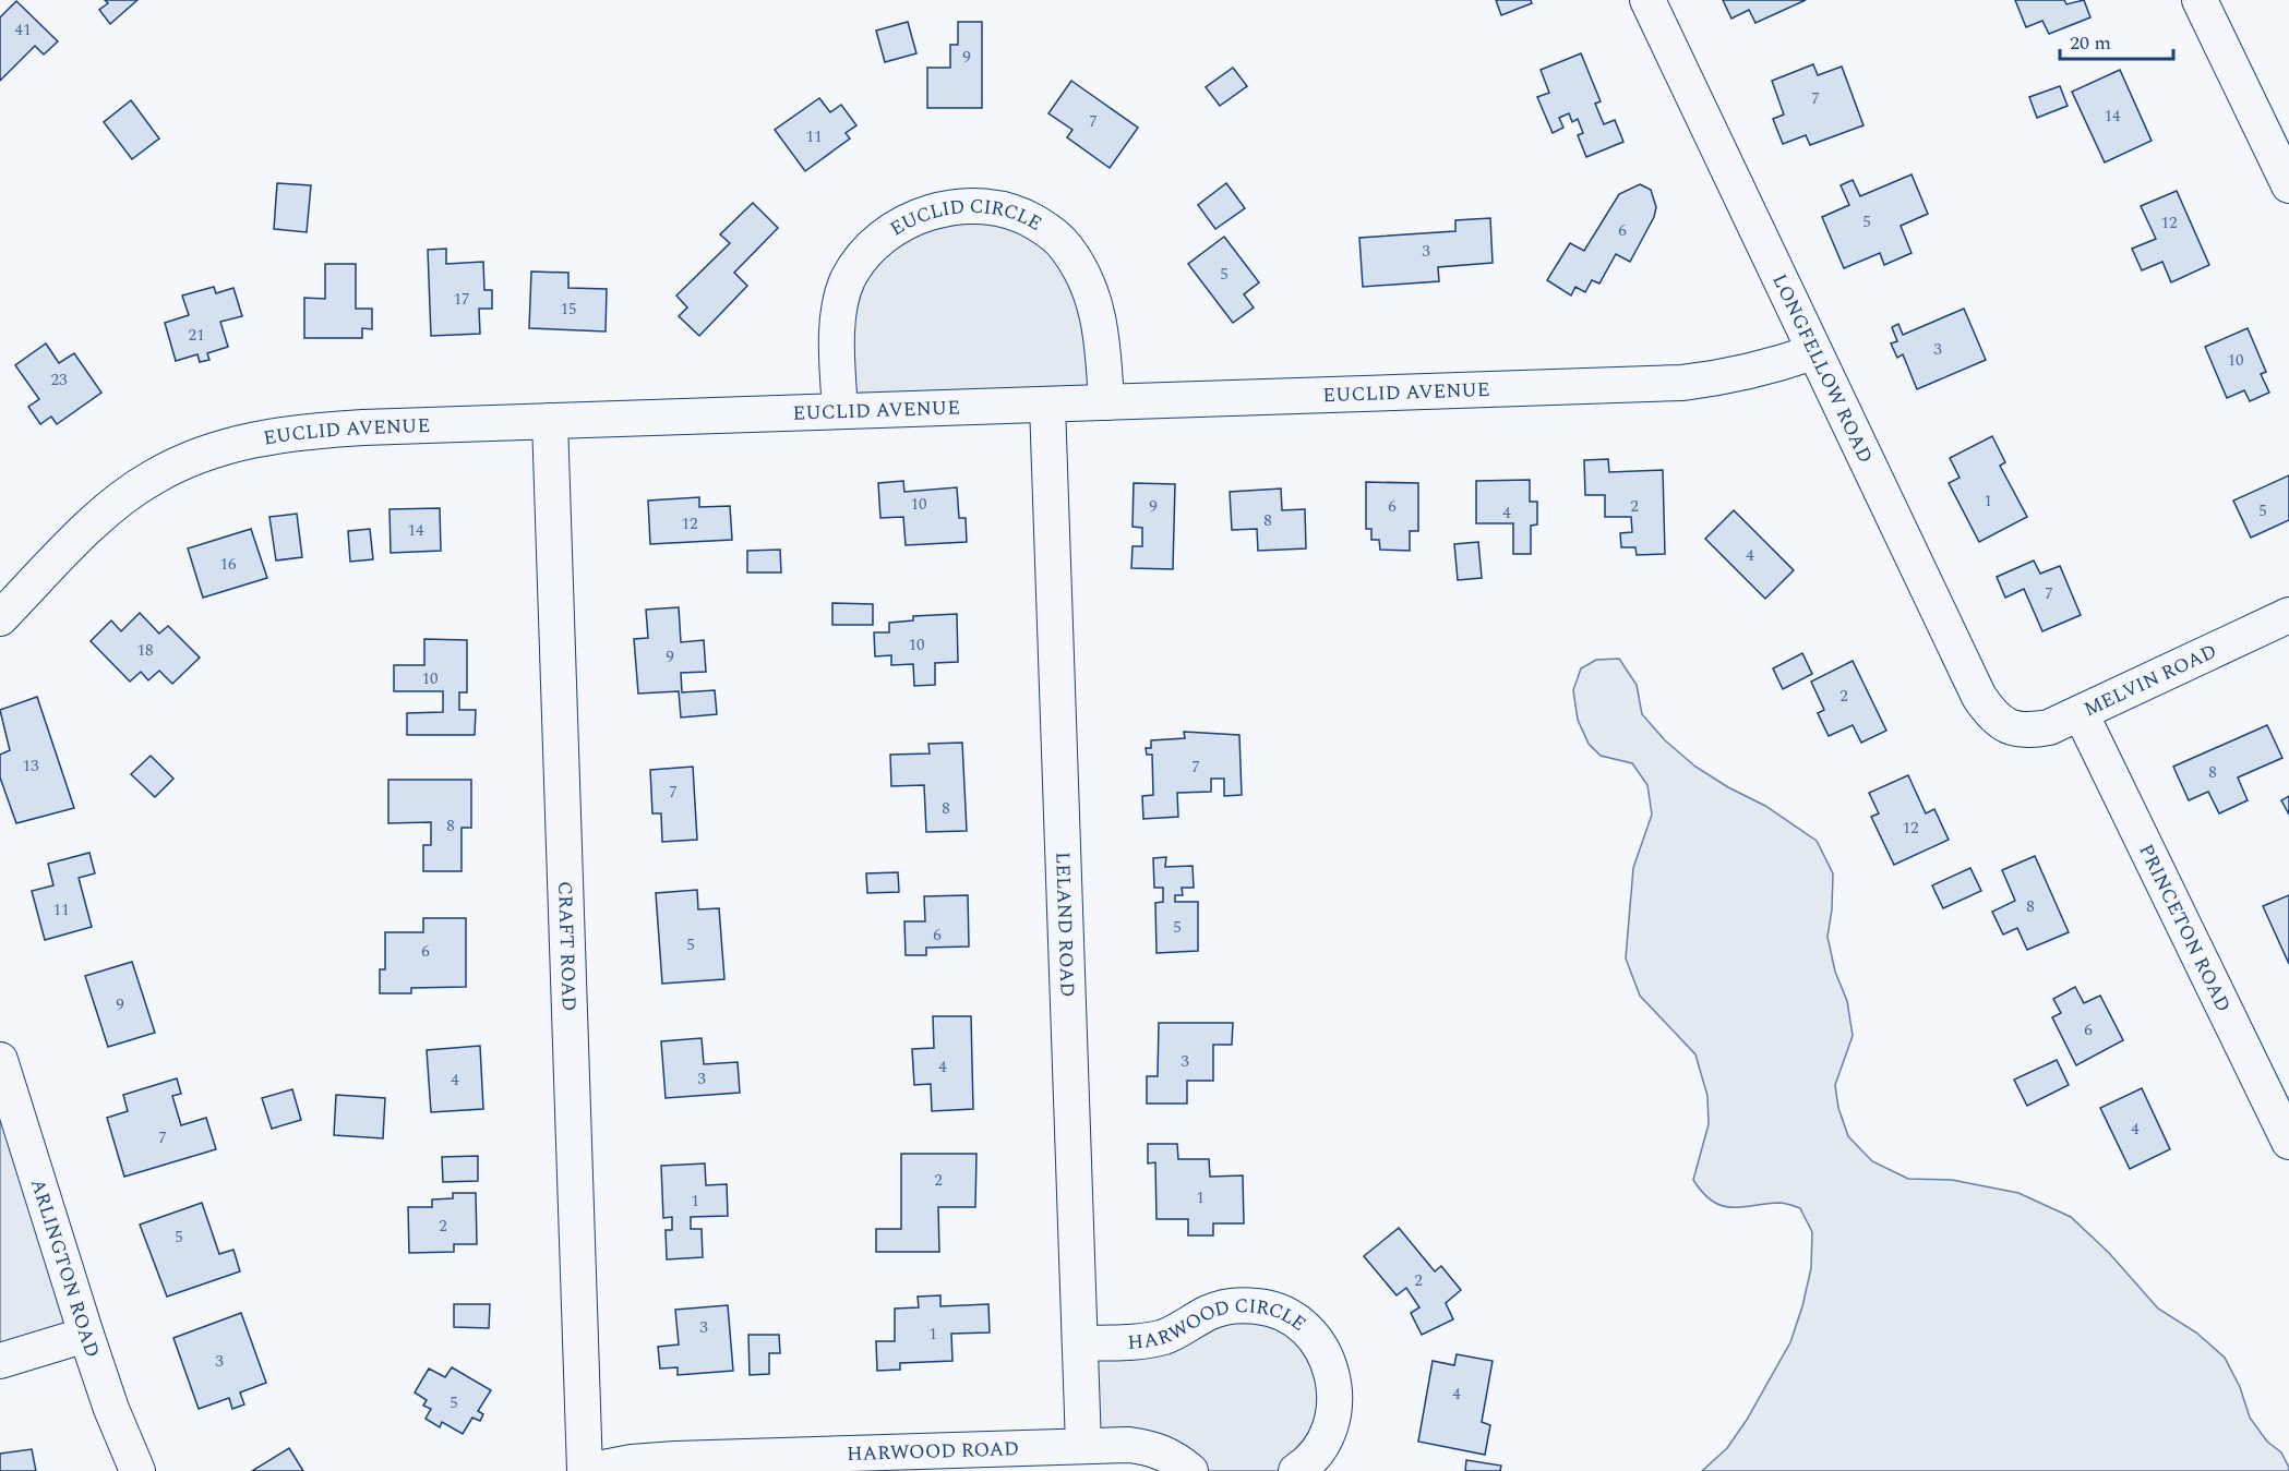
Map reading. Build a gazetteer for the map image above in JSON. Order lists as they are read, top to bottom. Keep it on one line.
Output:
{"streets":{"street":["EUCLID CIRCLE","LONGFELLOW ROAD","EUCLID AVENUE","MELVIN ROAD","LELAND ROAD","PRINCETON ROAD","CRAFT ROAD","ARLINGTON ROAD","HARWOOD CIRCLE","HARWOOD ROAD"]},"crossings":[["EUCLID CIRCLE","EUCLID AVENUE"],["LONGFELLOW ROAD","EUCLID AVENUE"],["LONGFELLOW ROAD","MELVIN ROAD"],["EUCLID AVENUE","LELAND ROAD"],["EUCLID AVENUE","CRAFT ROAD"],["MELVIN ROAD","PRINCETON ROAD"],["LELAND ROAD","HARWOOD CIRCLE"],["LELAND ROAD","HARWOOD ROAD"],["CRAFT ROAD","HARWOOD ROAD"]],"house_numbers":["41","9","7","14","7","11","5","12","6","3","5","17","15","21","3","10","23","1","10","9","6","2","5","4","8","12","14","4","16","7","10","18","9","10","2","13","7","8","7","8","8","12","8","11","5","6","5","6","9","6","3","4","3","4","4","7","2","1","1","2","5","2","3","1","3","4","5"],"scale_bar":"20 m"}
